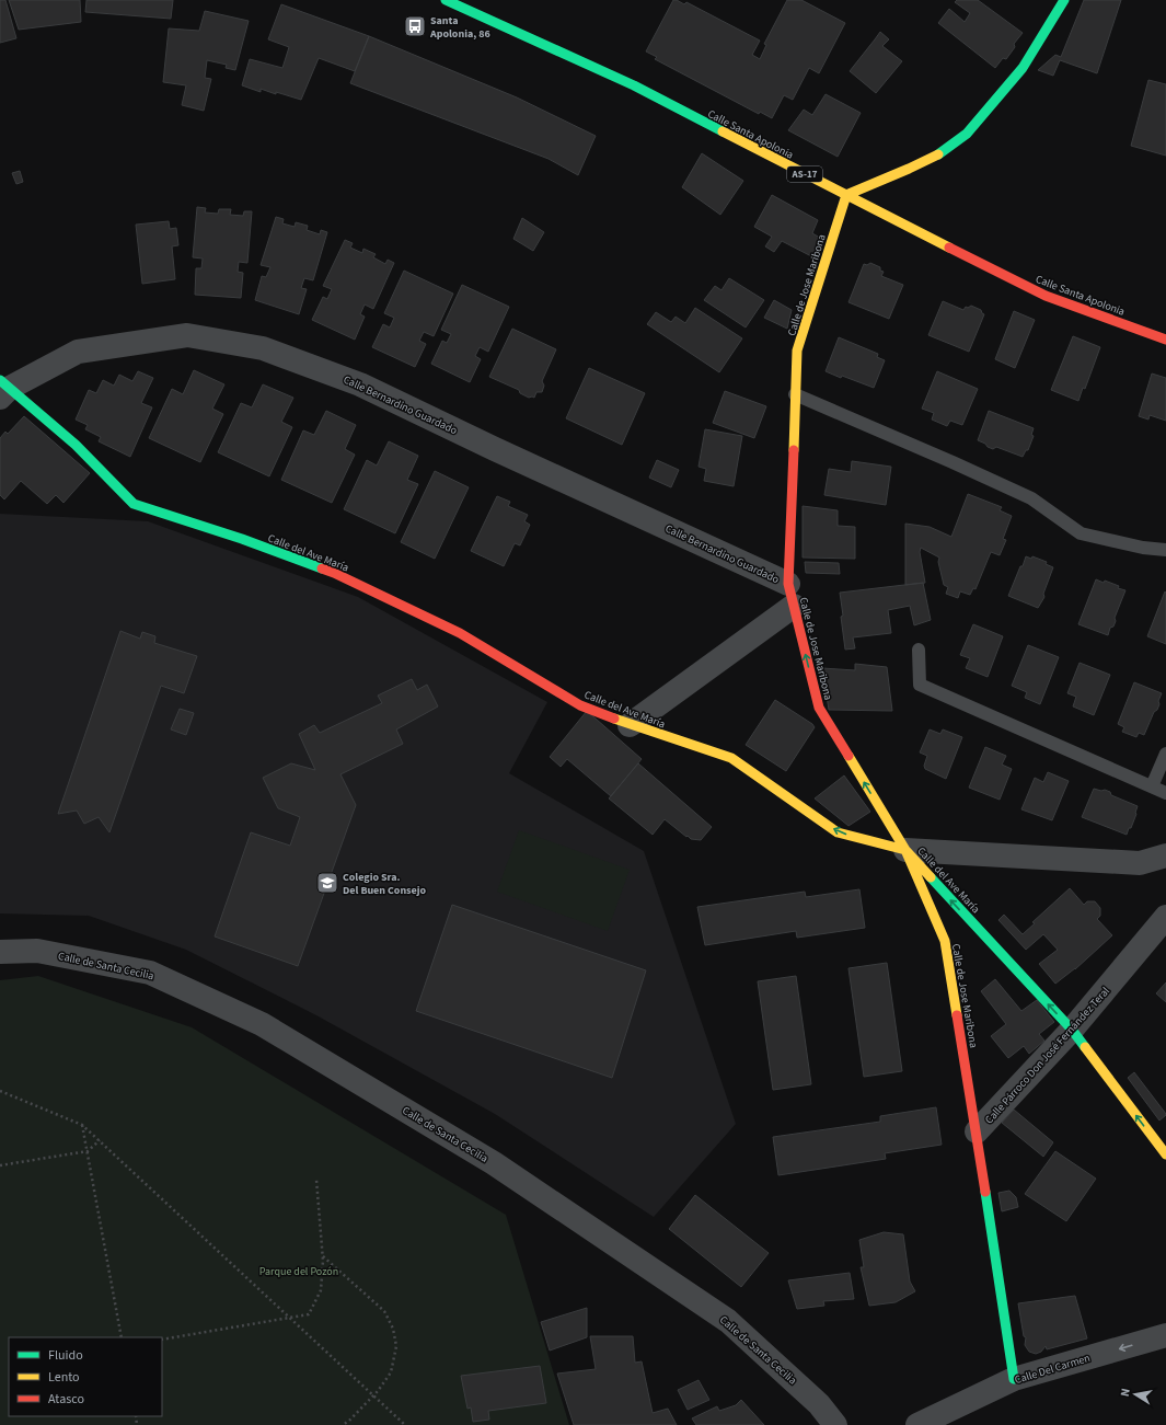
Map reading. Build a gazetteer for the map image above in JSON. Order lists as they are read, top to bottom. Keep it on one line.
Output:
{"streets":{"street":["Calle Santa Apolonia","AS-17","Calle de Jose Maribona","Calle Bernardino Guardado","Calle del Ave María","Calle de Santa Cecilia","Calle Párroco Don José Fernández Teral","Calle Del Carmen"]},"crossings":[["Calle Santa Apolonia","Calle de Jose Maribona"],["Calle de Jose Maribona","Calle Bernardino Guardado"],["Calle de Jose Maribona","Calle del Ave María"],["Calle de Jose Maribona","Calle Párroco Don José Fernández Teral"],["Calle de Jose Maribona","Calle Del Carmen"],["Calle Bernardino Guardado","Calle del Ave María"],["Calle del Ave María","Calle Párroco Don José Fernández Teral"]],"one_way":["Calle del Ave María","Calle Del Carmen"],"parks":["Parque del Pozón"],"places":{"bus stop":["Santa Apolonia, 86"],"school or university":["Colegio Sra. Del Buen Consejo"]},"legend":["Fluido","Lento","Atasco"],"north":"left"}
